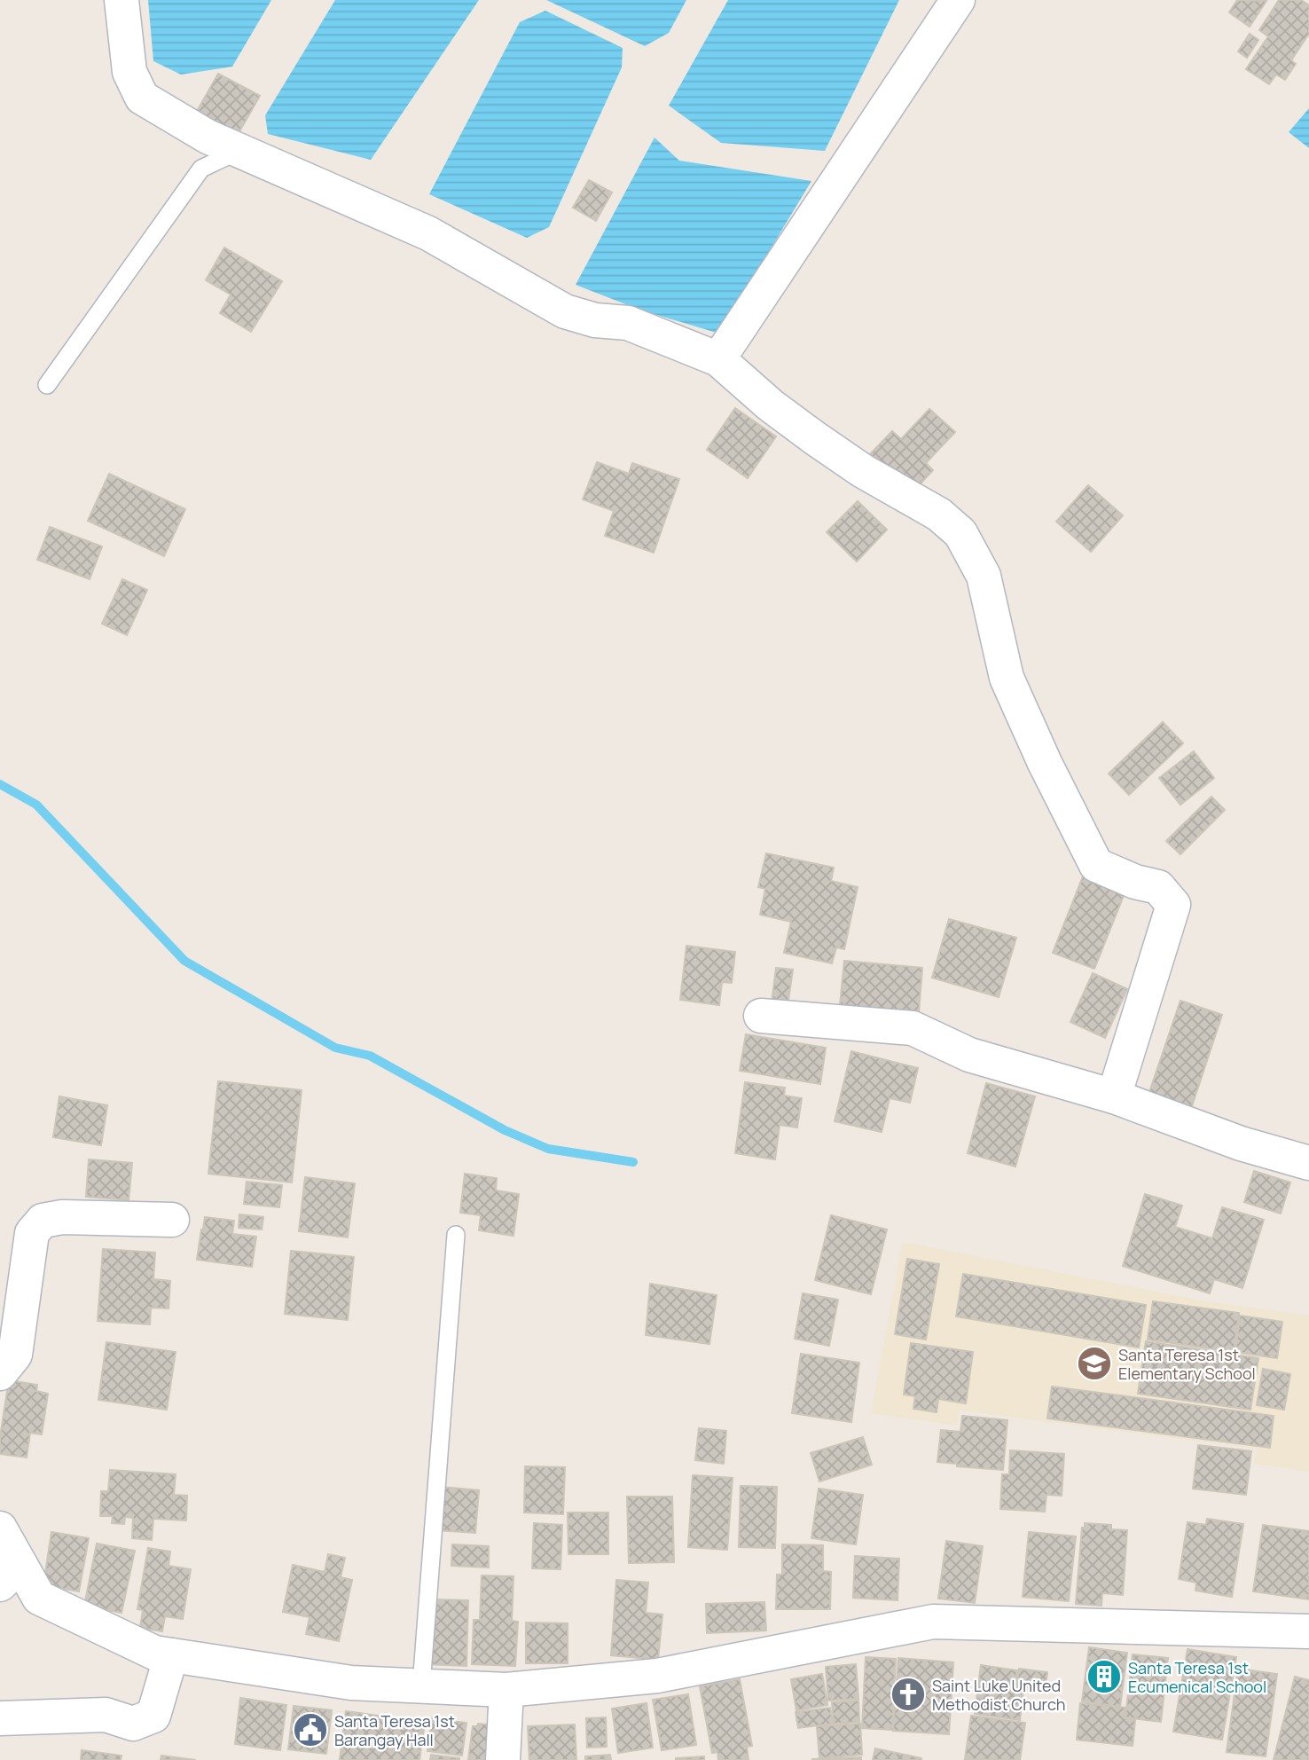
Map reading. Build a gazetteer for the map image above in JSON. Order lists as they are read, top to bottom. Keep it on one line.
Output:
{"places":{"school or university":["Santa Teresa 1st Elementary School"],"building":["Santa Teresa 1st Ecumenical School"],"church":["Saint Luke United Methodist Church"],"public building":["Santa Teresa 1st Barangay Hall"]}}
